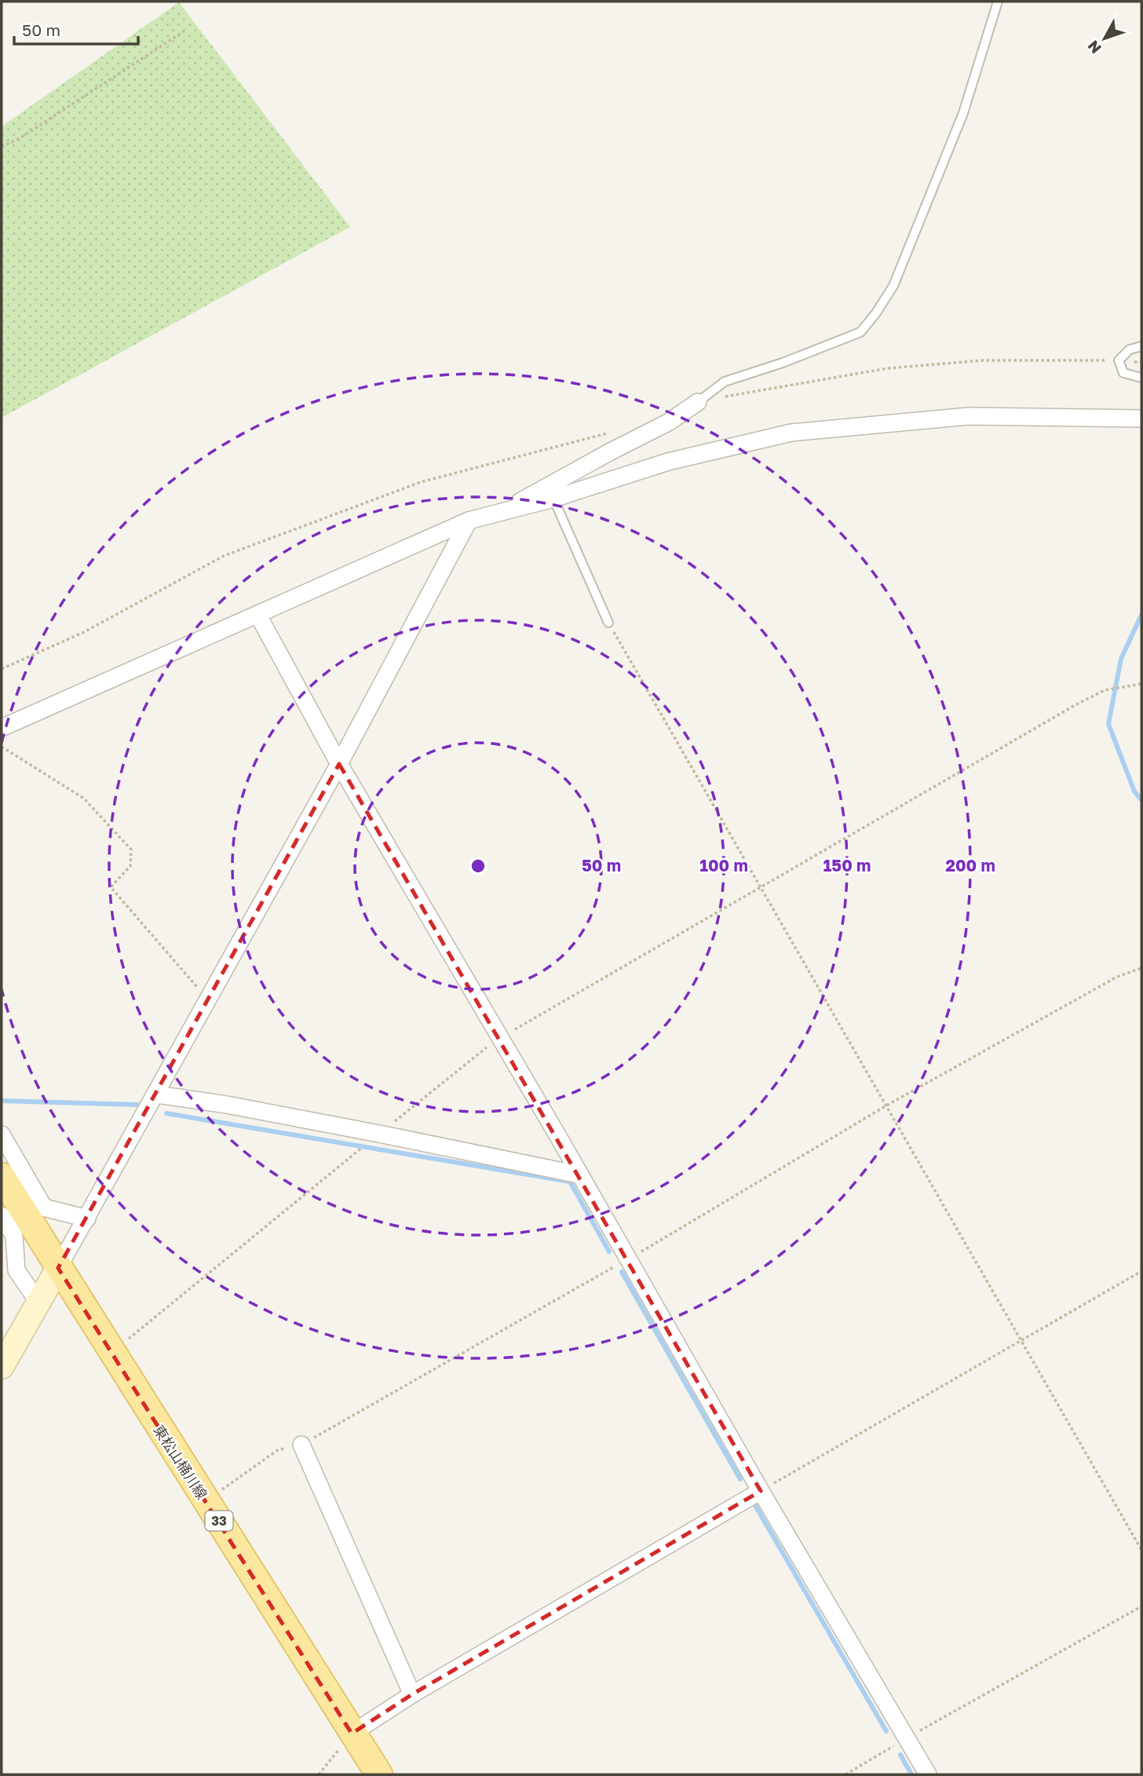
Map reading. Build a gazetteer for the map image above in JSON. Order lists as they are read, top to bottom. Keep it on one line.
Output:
{"streets":{"main road":["東松山桶川線","33"]},"scale_bar":"50 m","north":"bottom left","rings":["50 m","100 m","150 m","200 m"]}
